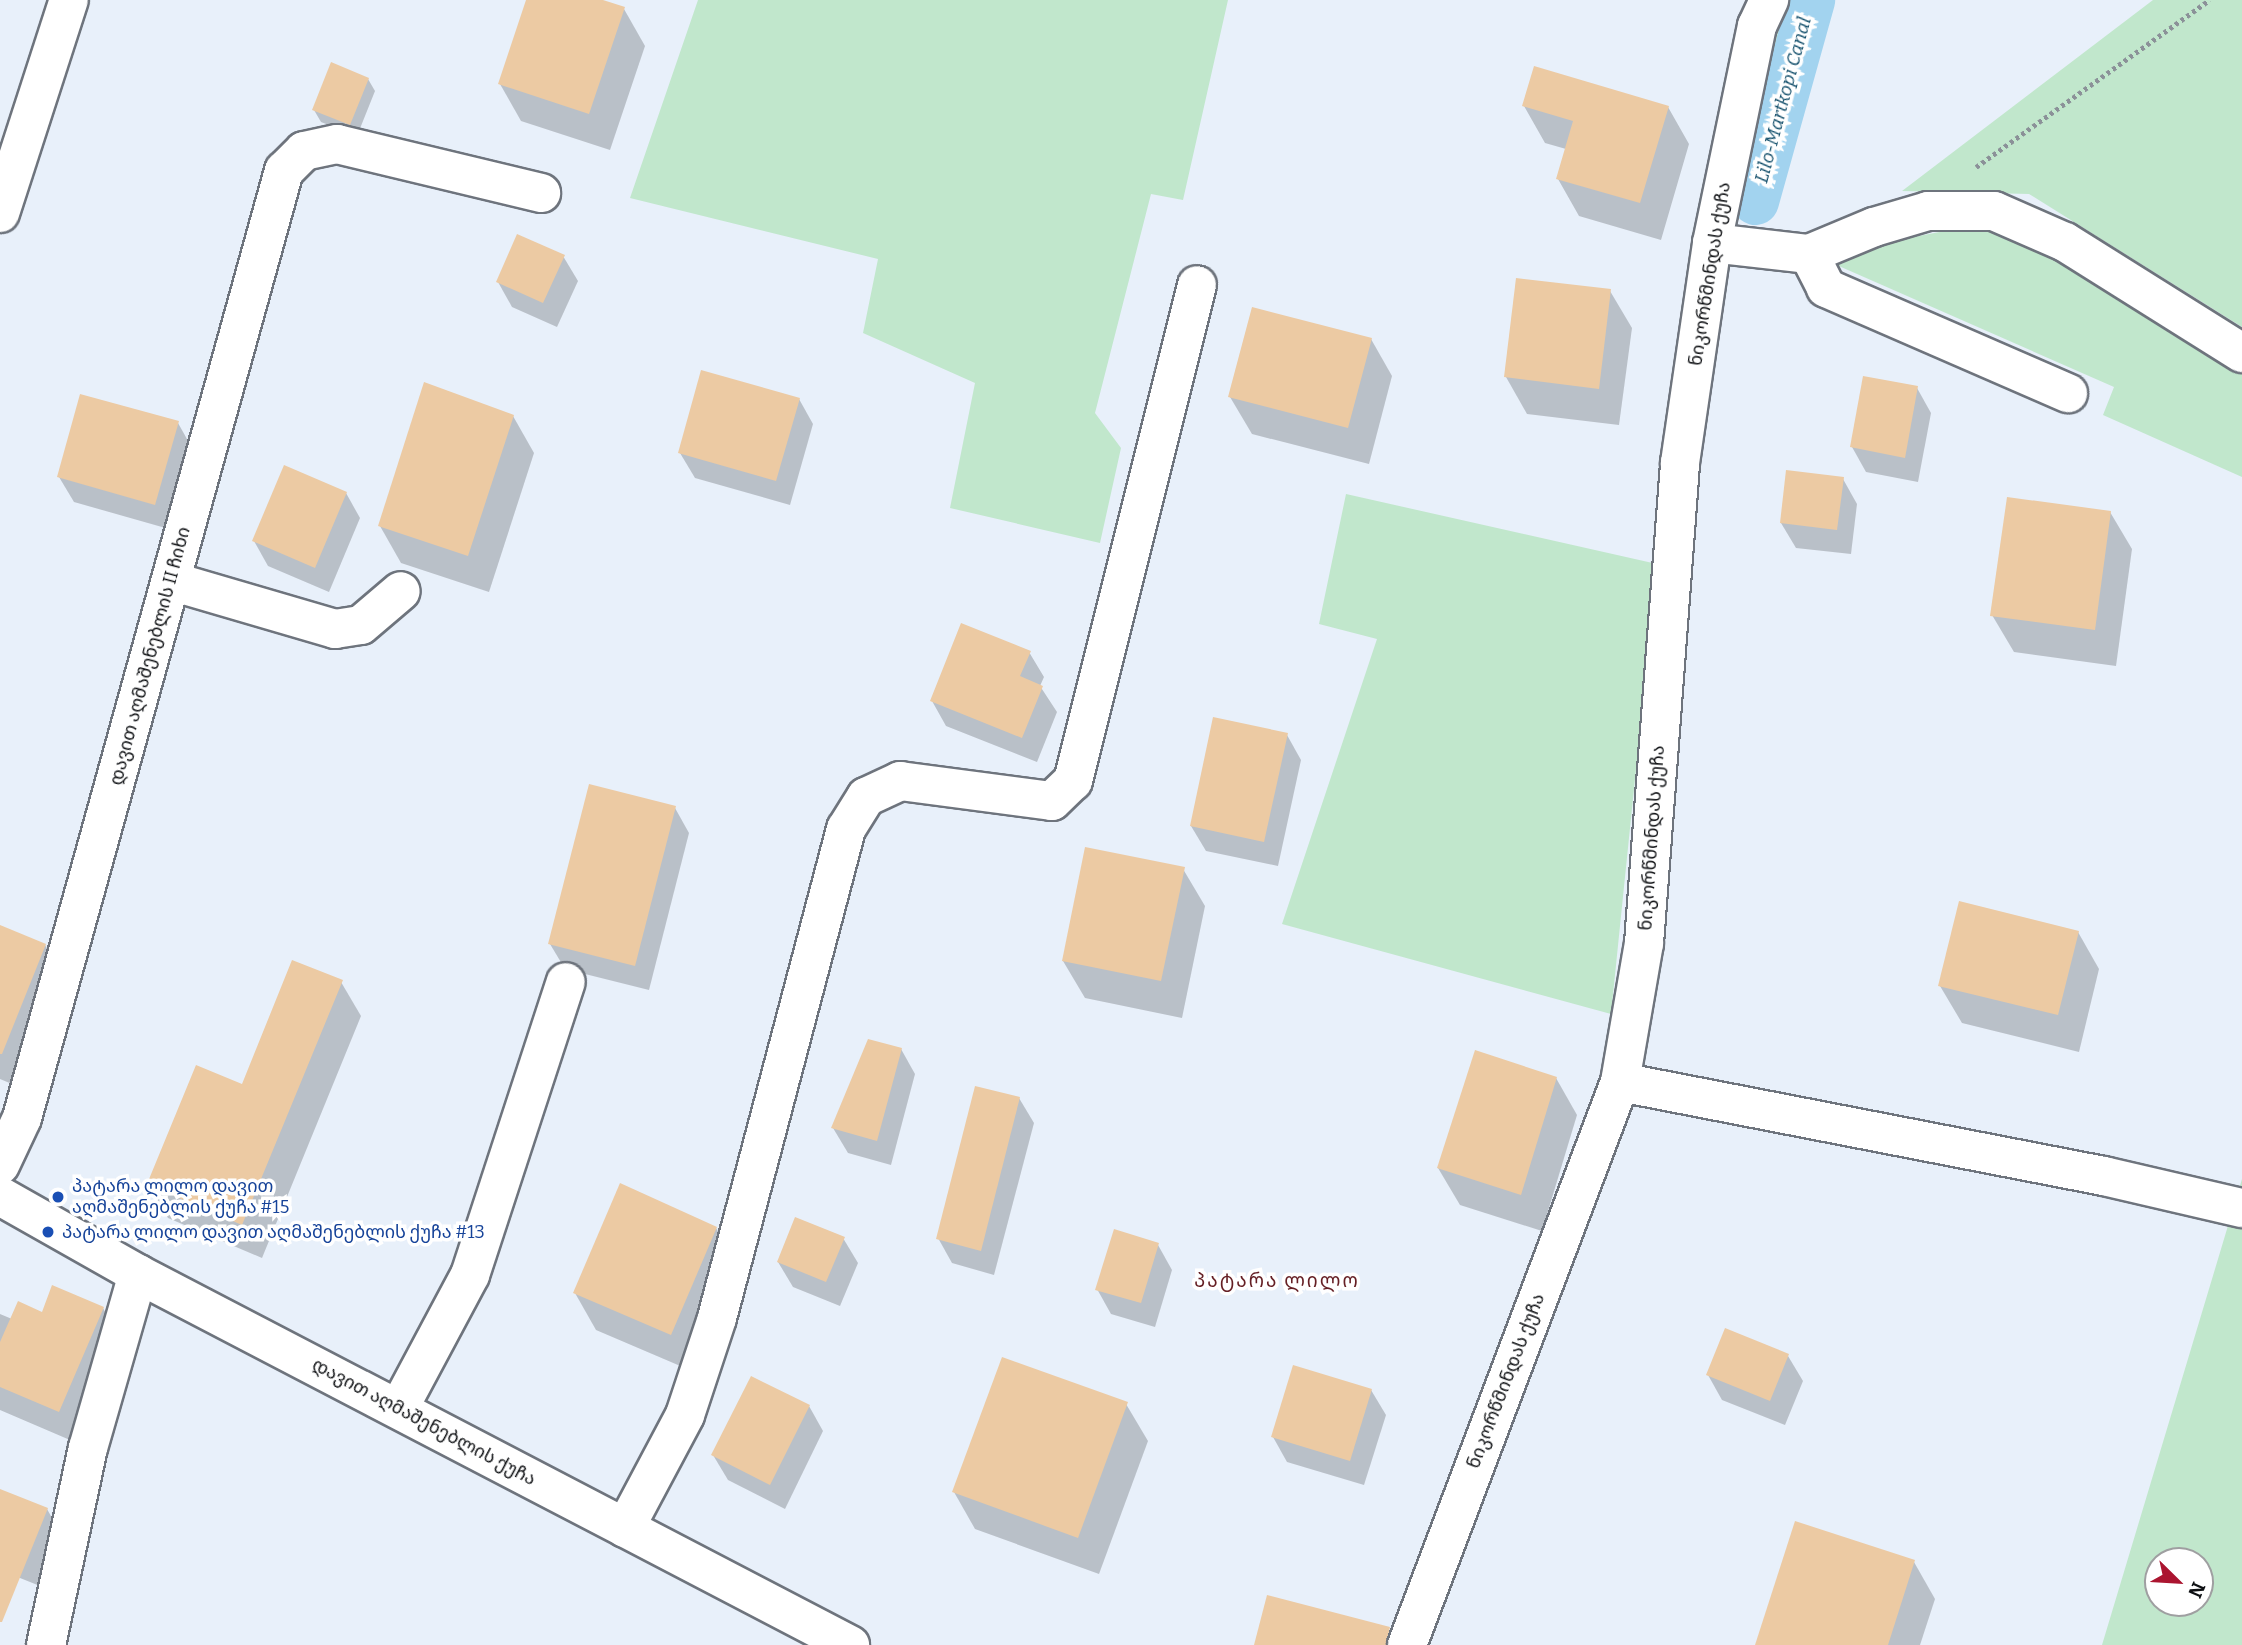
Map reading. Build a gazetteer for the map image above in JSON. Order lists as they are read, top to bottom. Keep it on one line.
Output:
{"streets":{"street":["ნიკორწმინდას ქუჩა","დავით აღმაშენებლის II ჩიხი","დავით აღმაშენებლის ქუჩა"]},"districts":["პატარა ლილო"],"water":["Lilo-Martkopi Canal"],"places":["პატარა ლილო დავით აღმაშენებლის ქუჩა #15","პატარა ლილო დავით აღმაშენებლის ქუჩა #13"],"north":"bottom right"}
